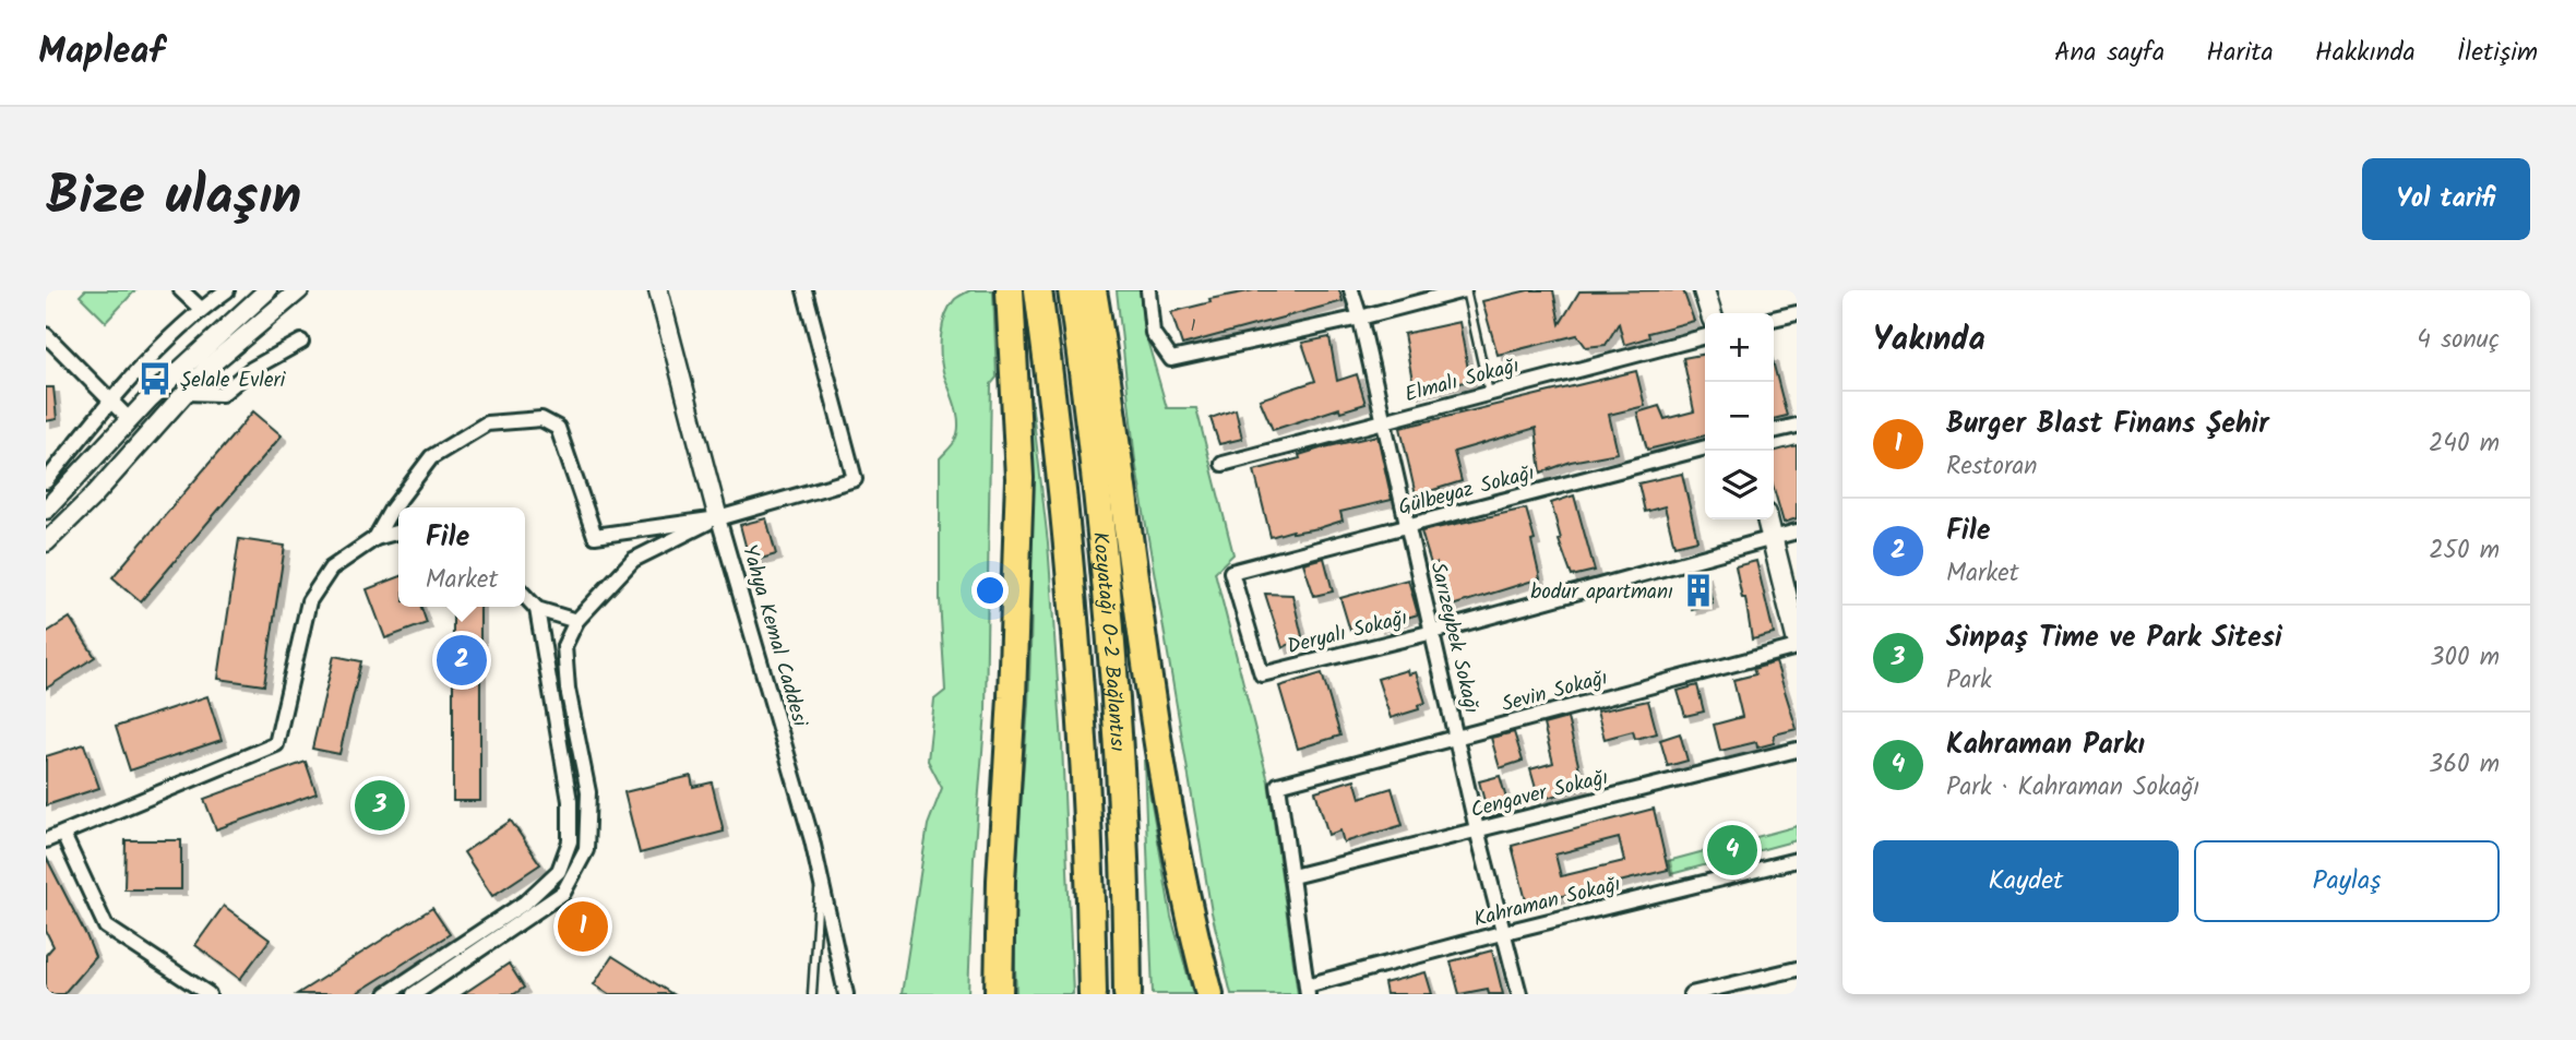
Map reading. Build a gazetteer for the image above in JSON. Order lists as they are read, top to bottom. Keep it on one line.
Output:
{"streets":{"highway":["Kozyatağı O-2 Bağlantısı"],"street":["Elmalı Sokağı","Gülbeyaz Sokağı","Deryalı Sokağı","Yahya Kemal Caddesi","Sarızeybek Sokağı","Sevin Sokağı","Cengaver Sokağı","Kahraman Sokağı"]},"crossings":[["Elmalı Sokağı","Sarızeybek Sokağı"],["Gülbeyaz Sokağı","Deryalı Sokağı"],["Gülbeyaz Sokağı","Sarızeybek Sokağı"],["Deryalı Sokağı","Sarızeybek Sokağı"],["Sarızeybek Sokağı","Sevin Sokağı"],["Sarızeybek Sokağı","Cengaver Sokağı"],["Sarızeybek Sokağı","Kahraman Sokağı"],["Sevin Sokağı","Cengaver Sokağı"]],"places":{"bus stop":["Şelale Evleri"],"building":["bodur apartmanı"]},"house_numbers":["1"],"page":{"header":"Mapleaf","nav":["Ana sayfa","Harita","Hakkında","İletişim"],"title":"Bize ulaşın","buttons":["Yol tarifi",["Kaydet","Paylaş"]],"heading":["Yakında","4 sonuç"],"map_buttons":["+","−"],"list":[{"mark":"1","name":"Burger Blast Finans Şehir","note":"Restoran","value":"240 m"},{"mark":"2","name":"File","note":"Market","value":"250 m"},{"mark":"3","name":"Sinpaş Time ve Park Sitesi","note":"Park","value":"300 m"},{"mark":"4","name":"Kahraman Parkı","note":"Park · Kahraman Sokağı","value":"360 m"}],"popup":["File","Market"],"pins":["2","3","4","1"]}}
